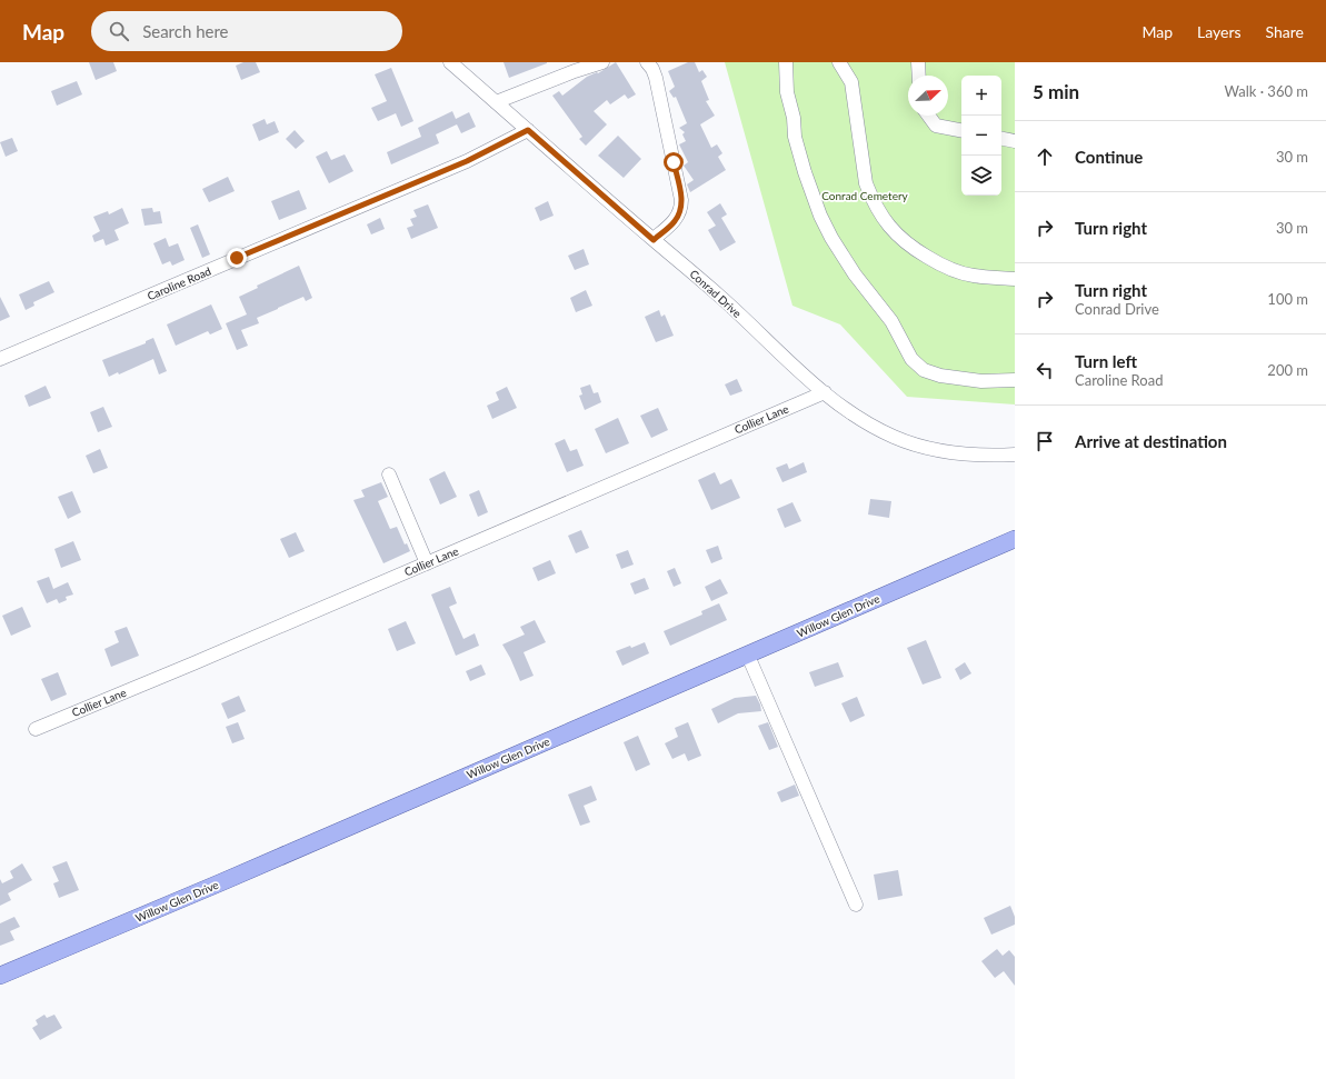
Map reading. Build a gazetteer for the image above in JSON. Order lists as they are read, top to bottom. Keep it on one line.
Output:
{"streets":{"main road":["Willow Glen Drive"],"street":["Caroline Road","Conrad Drive","Collier Lane"]},"crossings":[["Caroline Road","Conrad Drive"],["Conrad Drive","Collier Lane"]],"parks":["Conrad Cemetery"],"north":"top right","page":{"header":"Map","search":"Search here","nav":["Map","Layers","Share"],"heading":["5 min","Walk · 360 m"],"map_buttons":["+","−"],"list":[["Continue","30 m"],["Turn right","30 m"],["Turn right","Conrad Drive","100 m"],["Turn left","Caroline Road","200 m"],"Arrive at destination"]}}
